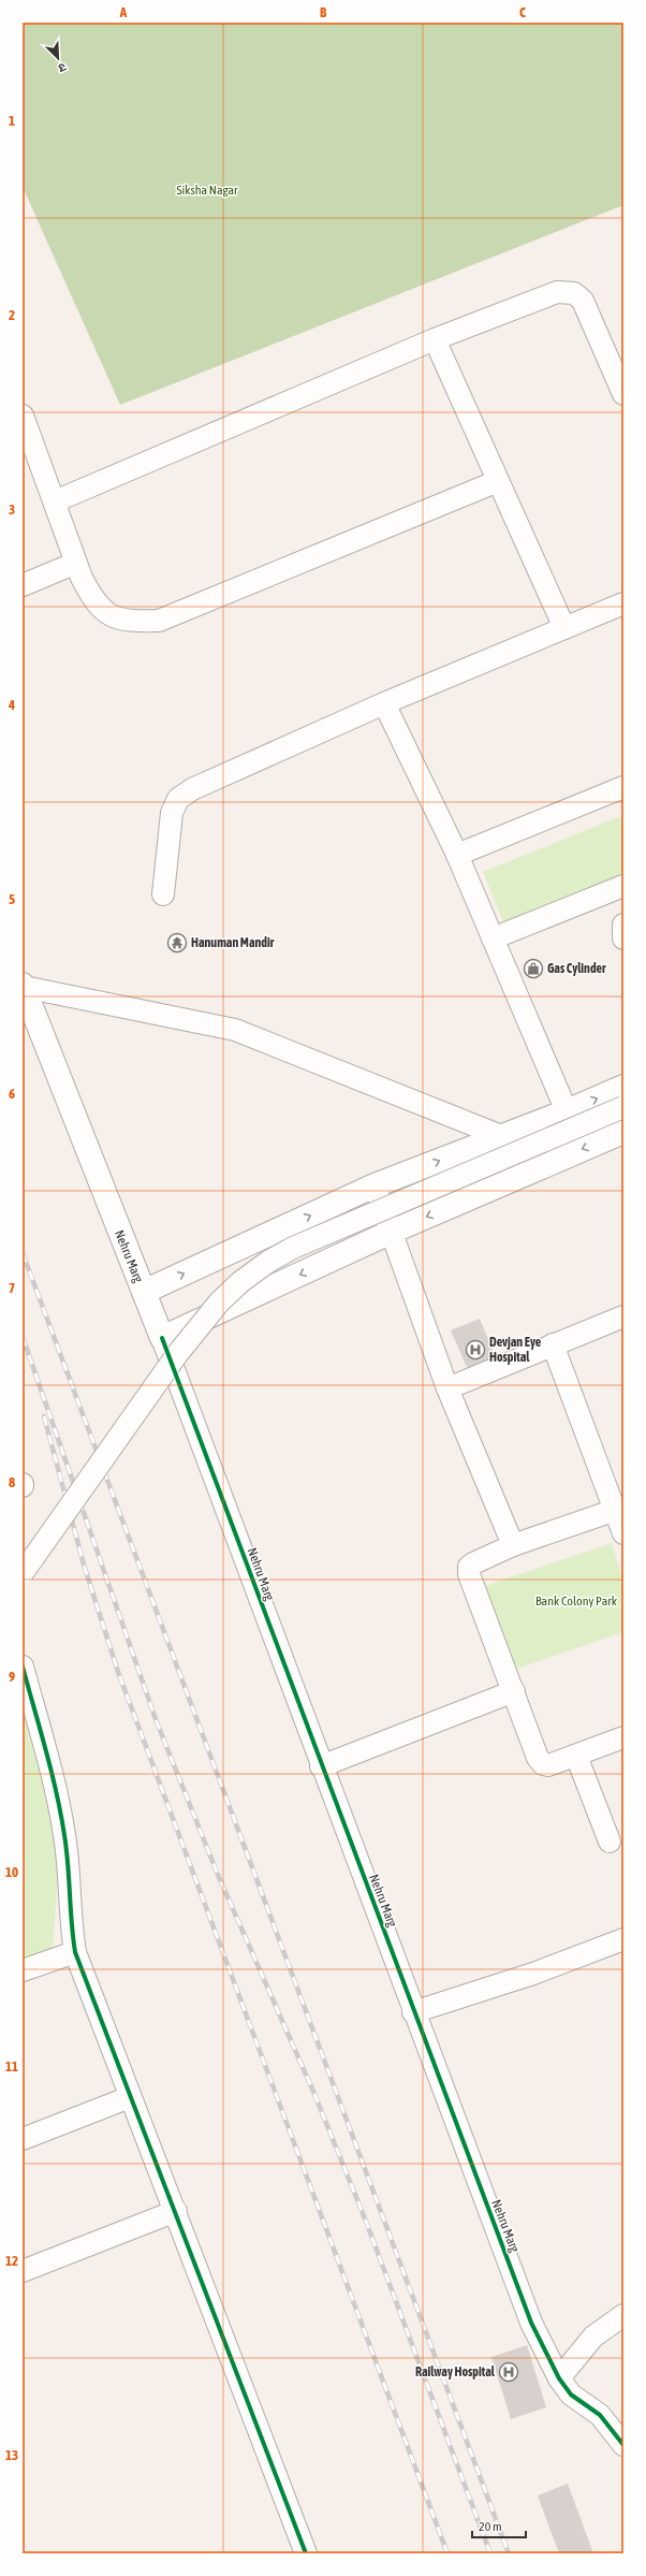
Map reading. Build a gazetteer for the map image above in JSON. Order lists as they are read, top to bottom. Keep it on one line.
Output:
{"streets":{"main road":["Nehru Marg"]},"parks":["Siksha Nagar","Bank Colony Park"],"places":{"temple":["Hanuman Mandir"],"shop":["Gas Cylinder"],"hospital":["Devjan Eye Hospital","Railway Hospital"]},"scale_bar":"20 m","north":"bottom right","grid":{"columns":["A","B","C"],"rows":["1","2","3","4","5","6","7","8","9","10","11","12","13"]}}
